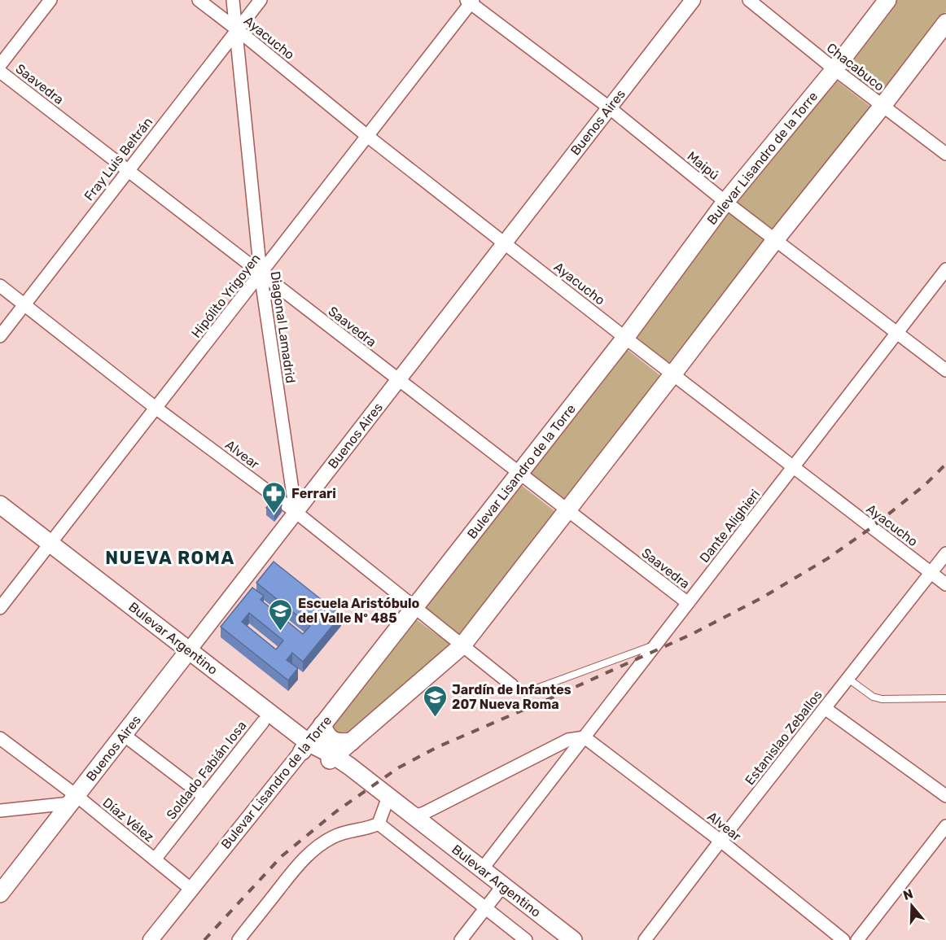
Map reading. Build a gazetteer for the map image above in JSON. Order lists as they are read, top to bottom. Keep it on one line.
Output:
{"streets":{"main road":["Buenos Aires","Bulevar Lisandro de la Torre","Bulevar Argentino"],"street":["Ayacucho","Chacabuco","Saavedra","Fray Luis Beltrán","Maipú","Hipólito Yrigoyen","Diagonal Lamadrid","Alvear","Dante Alighieri","Estanislao Zeballos","Soldado Fabián Iosa","Díaz Vélez"]},"crossings":[["Ayacucho","Buenos Aires"],["Ayacucho","Bulevar Lisandro de la Torre"],["Ayacucho","Fray Luis Beltrán"],["Ayacucho","Hipólito Yrigoyen"],["Ayacucho","Diagonal Lamadrid"],["Ayacucho","Dante Alighieri"],["Ayacucho","Estanislao Zeballos"],["Chacabuco","Bulevar Lisandro de la Torre"],["Saavedra","Buenos Aires"],["Saavedra","Bulevar Lisandro de la Torre"],["Saavedra","Fray Luis Beltrán"],["Saavedra","Hipólito Yrigoyen"],["Saavedra","Diagonal Lamadrid"],["Saavedra","Dante Alighieri"],["Buenos Aires","Maipú"],["Buenos Aires","Diagonal Lamadrid"],["Buenos Aires","Alvear"],["Buenos Aires","Bulevar Argentino"],["Buenos Aires","Díaz Vélez"],["Bulevar Lisandro de la Torre","Maipú"],["Bulevar Lisandro de la Torre","Alvear"],["Bulevar Lisandro de la Torre","Bulevar Argentino"],["Bulevar Lisandro de la Torre","Díaz Vélez"],["Fray Luis Beltrán","Diagonal Lamadrid"],["Fray Luis Beltrán","Alvear"],["Maipú","Hipólito Yrigoyen"],["Maipú","Dante Alighieri"],["Hipólito Yrigoyen","Diagonal Lamadrid"],["Hipólito Yrigoyen","Alvear"],["Hipólito Yrigoyen","Bulevar Argentino"],["Diagonal Lamadrid","Alvear"],["Alvear","Dante Alighieri"],["Alvear","Estanislao Zeballos"],["Dante Alighieri","Bulevar Argentino"],["Bulevar Argentino","Soldado Fabián Iosa"],["Soldado Fabián Iosa","Díaz Vélez"]],"districts":["NUEVA ROMA"],"places":{"pharmacy":["Ferrari"],"school or university":["Escuela Aristóbulo del Valle Nº 485","Jardín de Infantes 207 Nueva Roma"]},"north":"top"}
